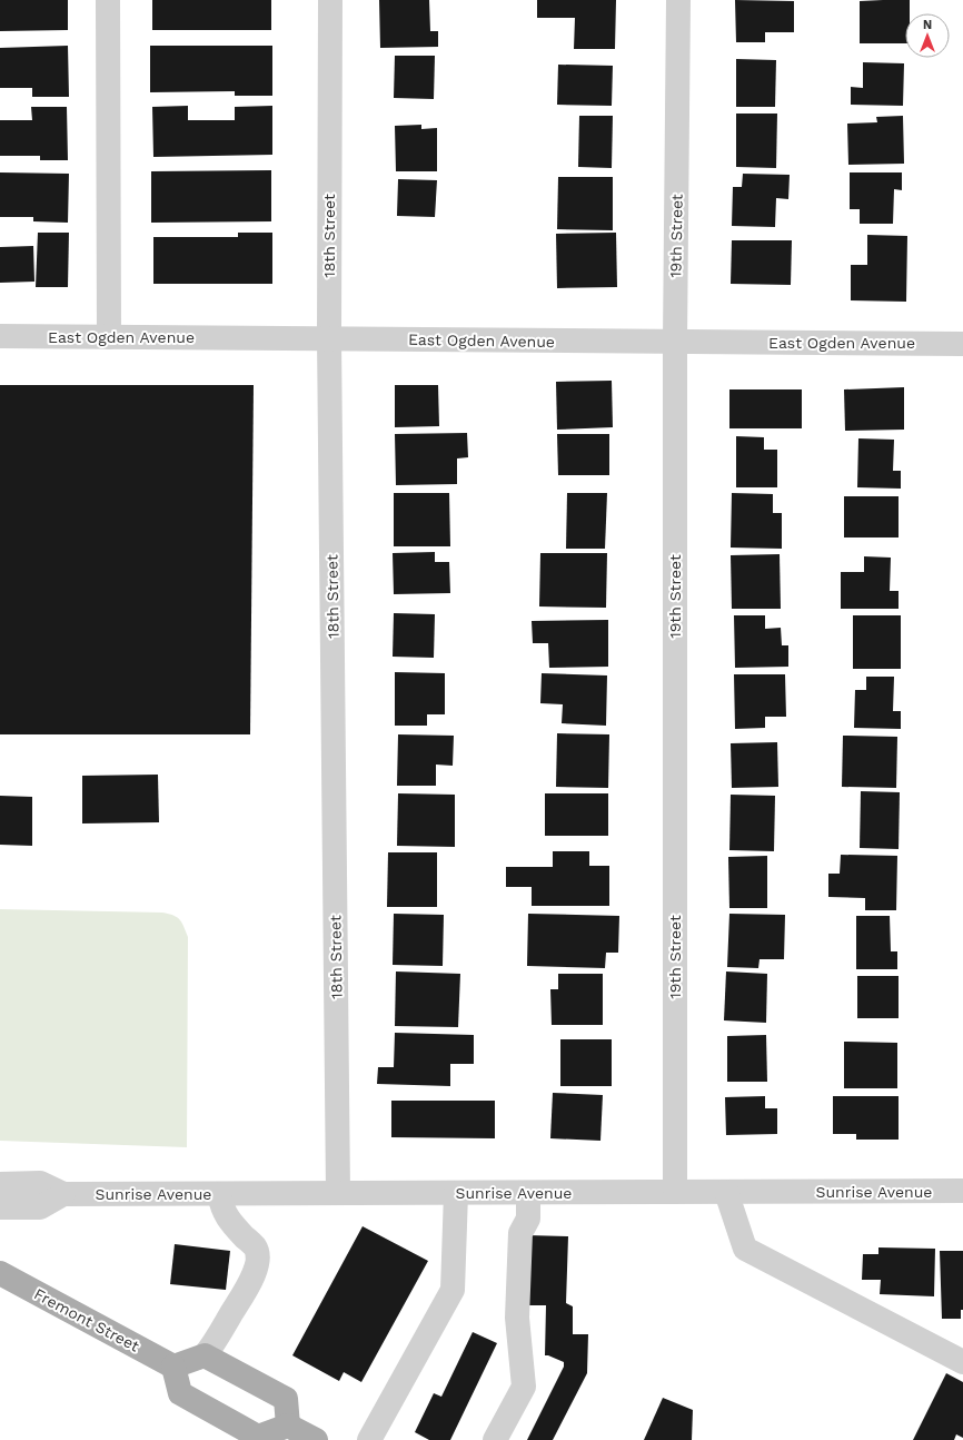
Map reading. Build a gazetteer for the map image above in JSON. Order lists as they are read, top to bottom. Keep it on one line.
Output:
{"streets":{"main road":["Fremont Street"],"street":["18th Street","19th Street","East Ogden Avenue","Sunrise Avenue"]},"crossings":[["18th Street","East Ogden Avenue"],["18th Street","Sunrise Avenue"],["19th Street","East Ogden Avenue"],["19th Street","Sunrise Avenue"]],"north":"top"}
